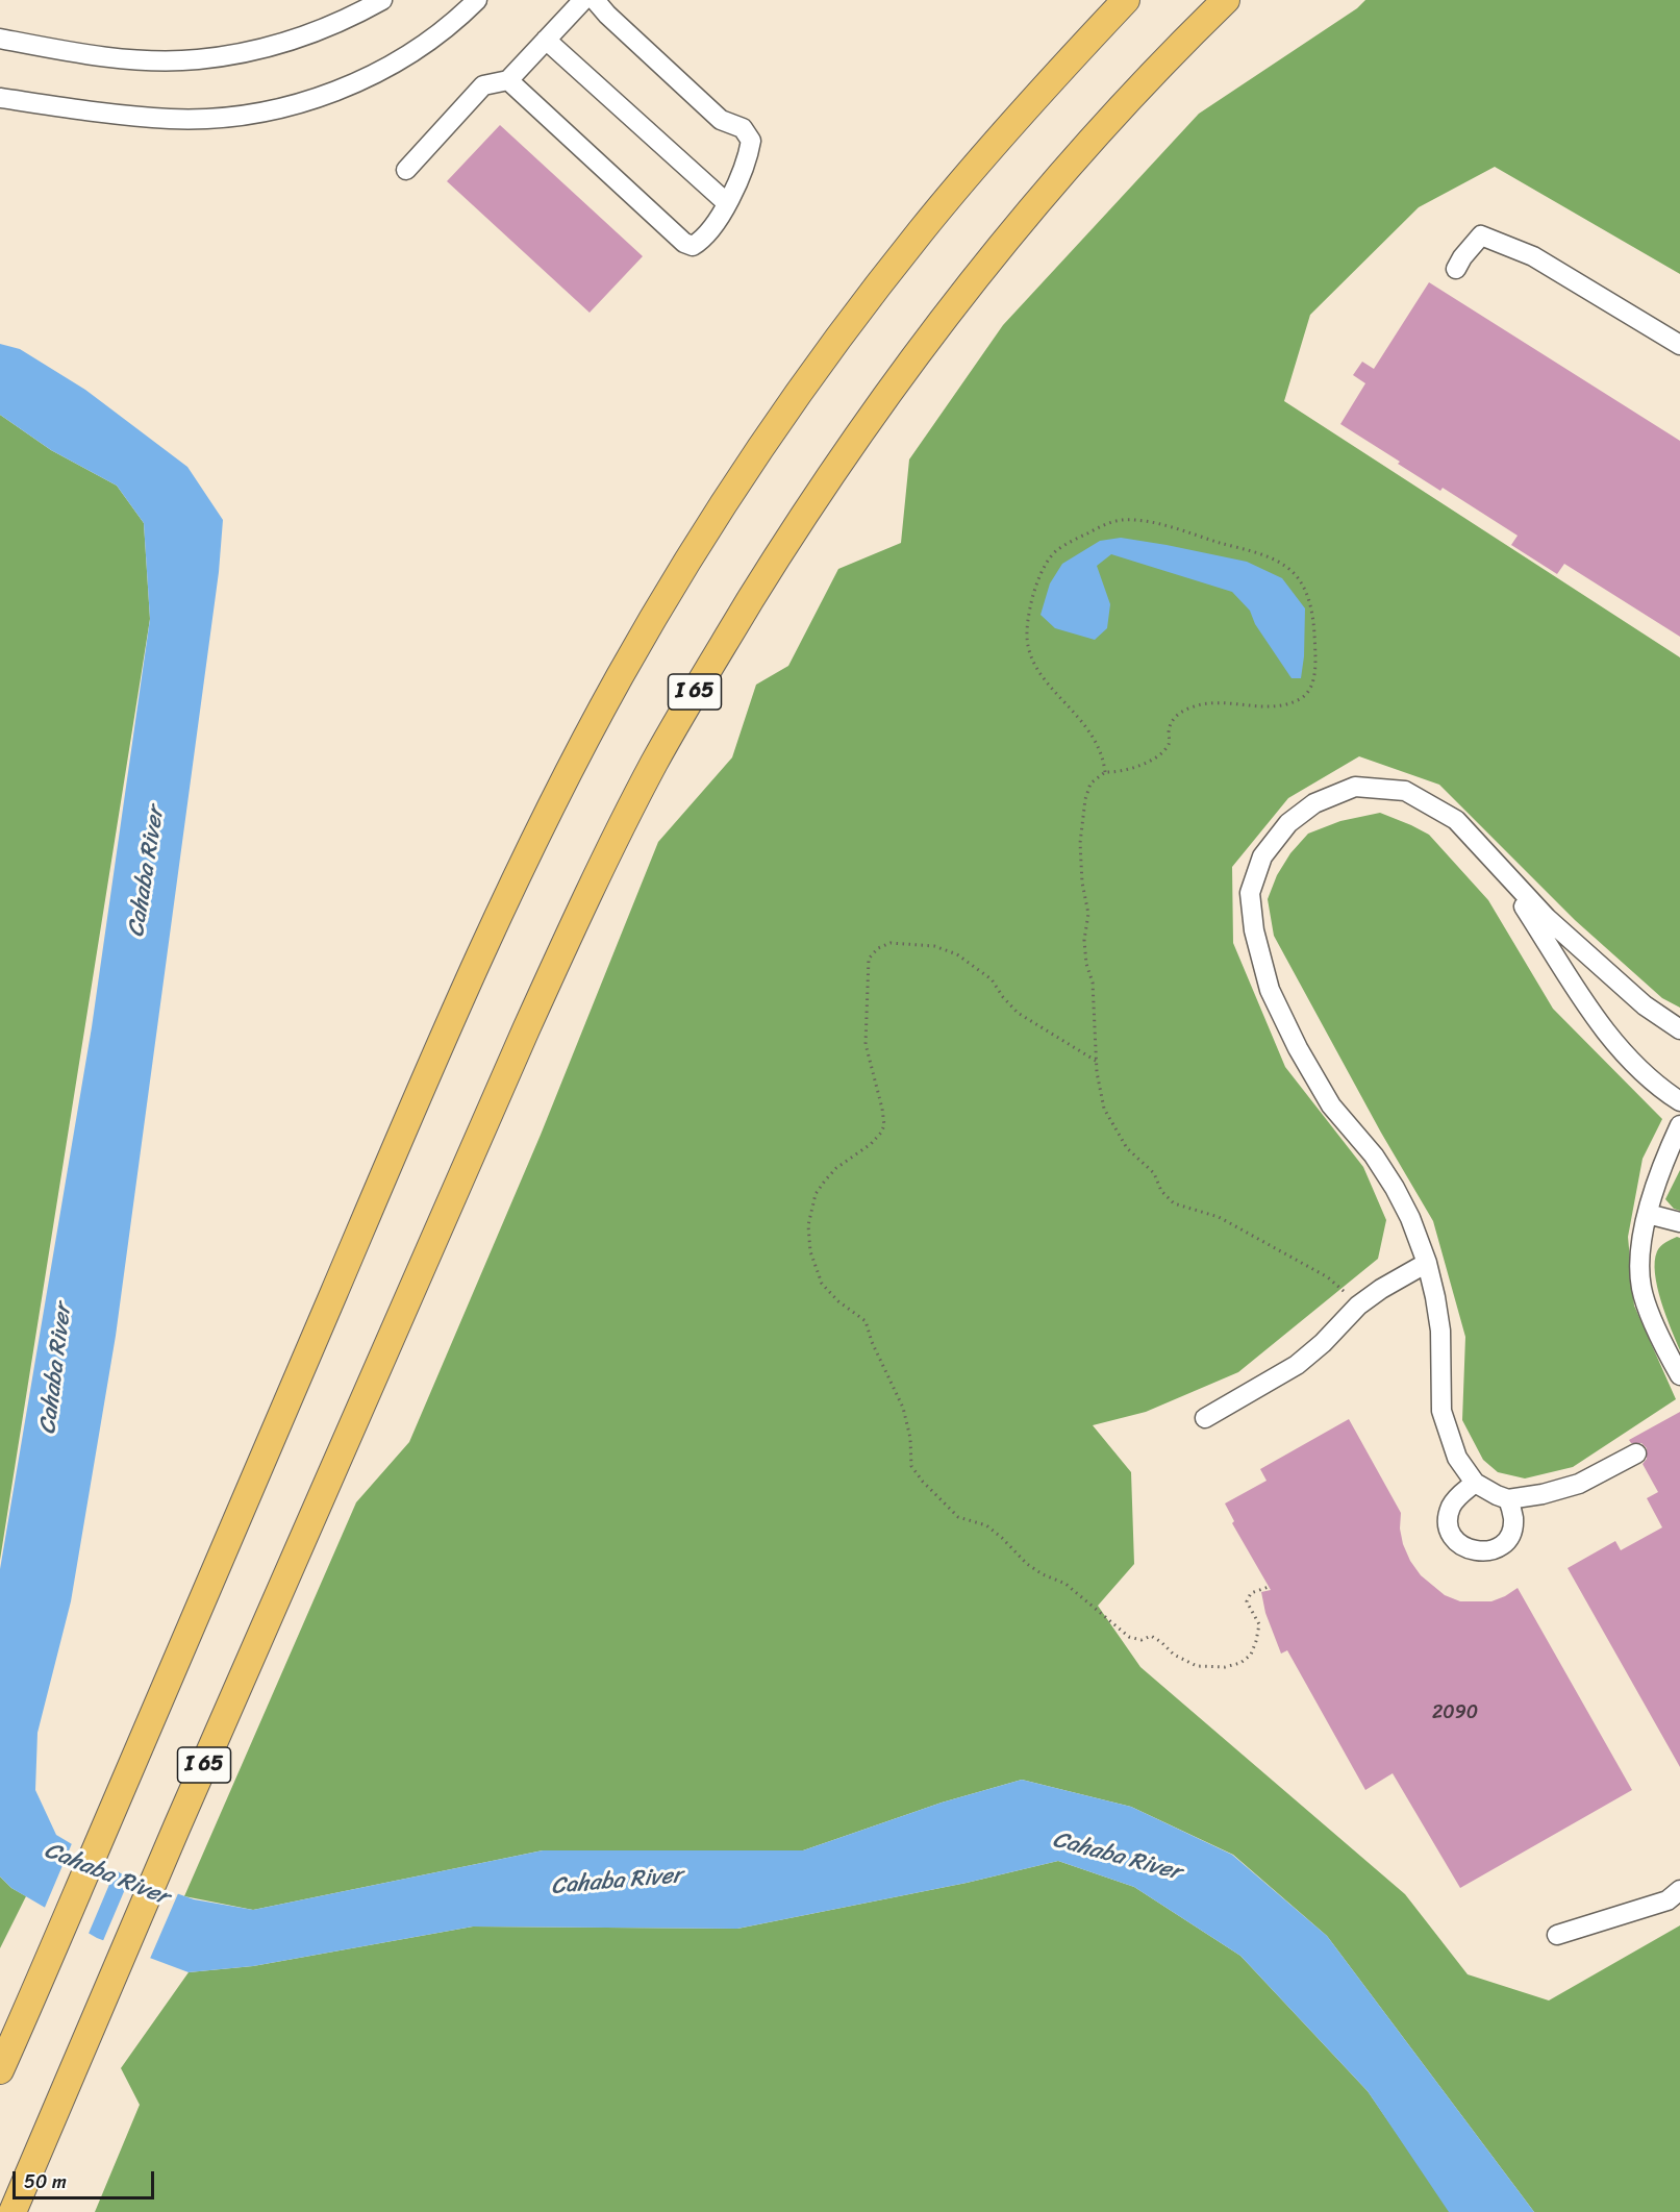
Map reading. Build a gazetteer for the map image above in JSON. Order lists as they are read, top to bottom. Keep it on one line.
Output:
{"streets":{"highway":["I 65"]},"water":["Cahaba River"],"house_numbers":["2090"],"scale_bar":"50 m"}
